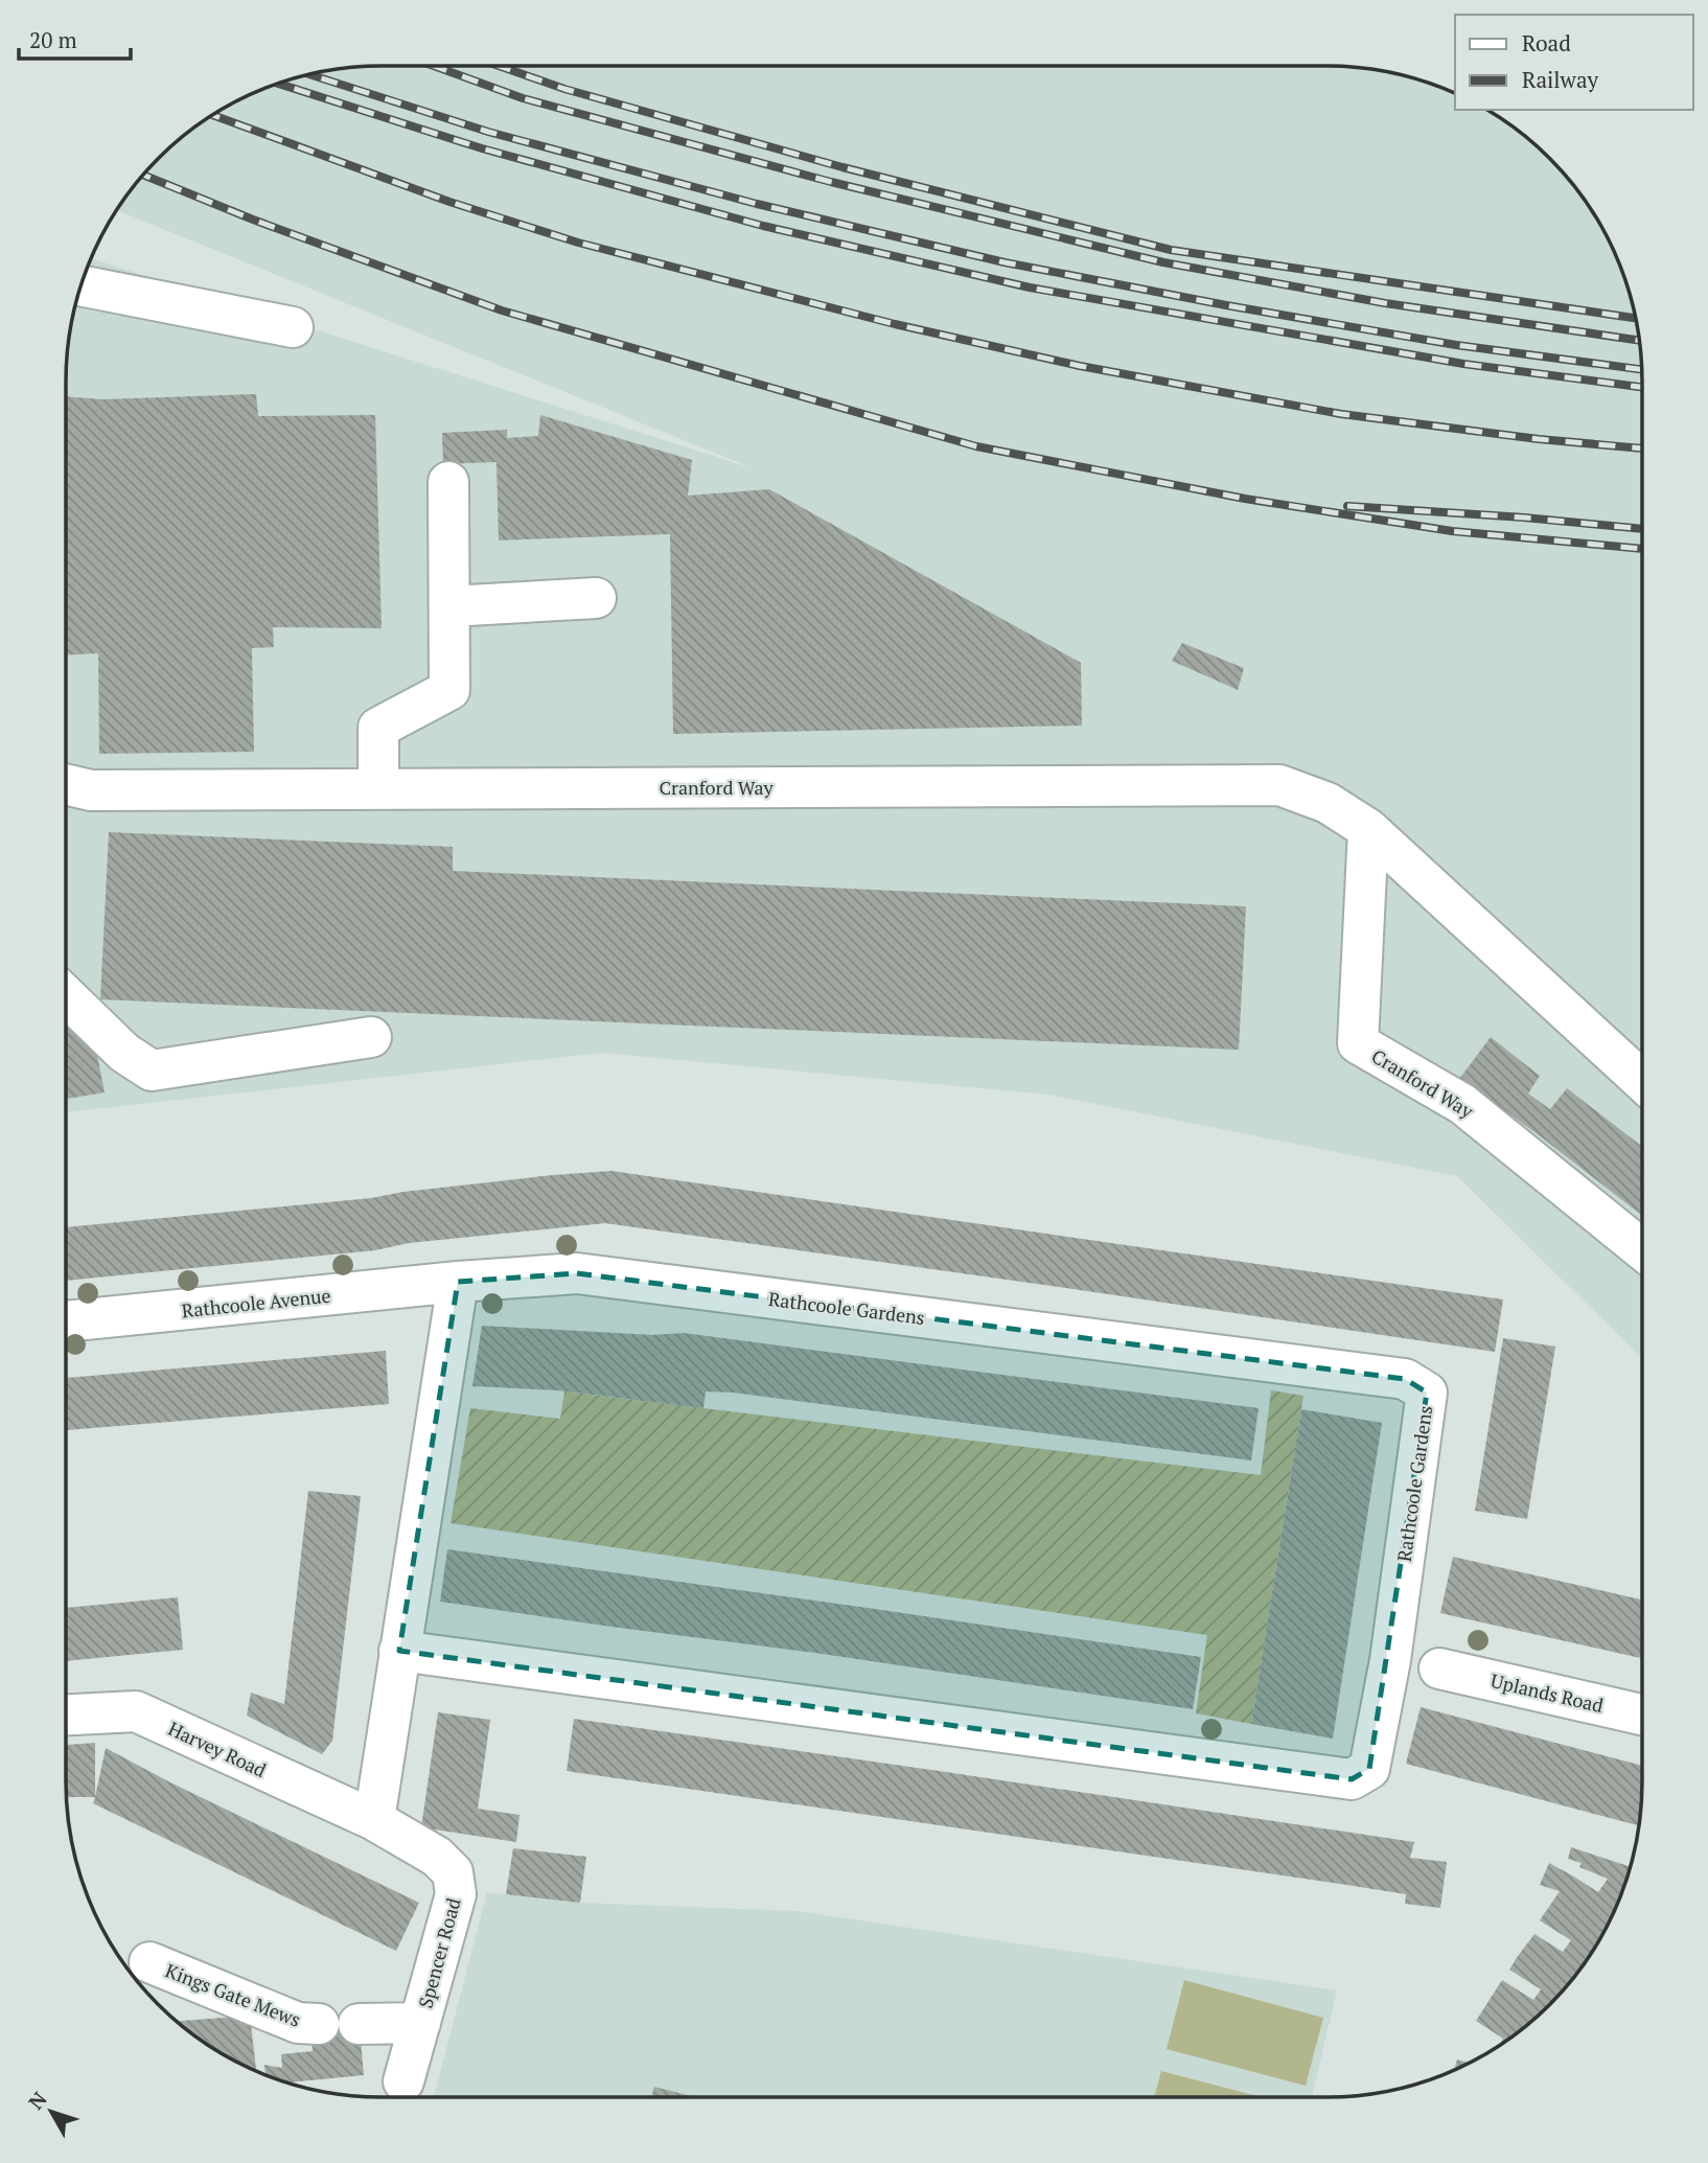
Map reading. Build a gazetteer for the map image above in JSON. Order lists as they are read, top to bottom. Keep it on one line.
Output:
{"streets":{"street":["Cranford Way","Rathcoole Avenue","Rathcoole Gardens","Uplands Road","Harvey Road","Spencer Road","Kings Gate Mews"]},"crossings":[["Rathcoole Avenue","Rathcoole Gardens"],["Harvey Road","Spencer Road"]],"legend":["Road","Railway"],"scale_bar":"20 m","north":"top left"}
